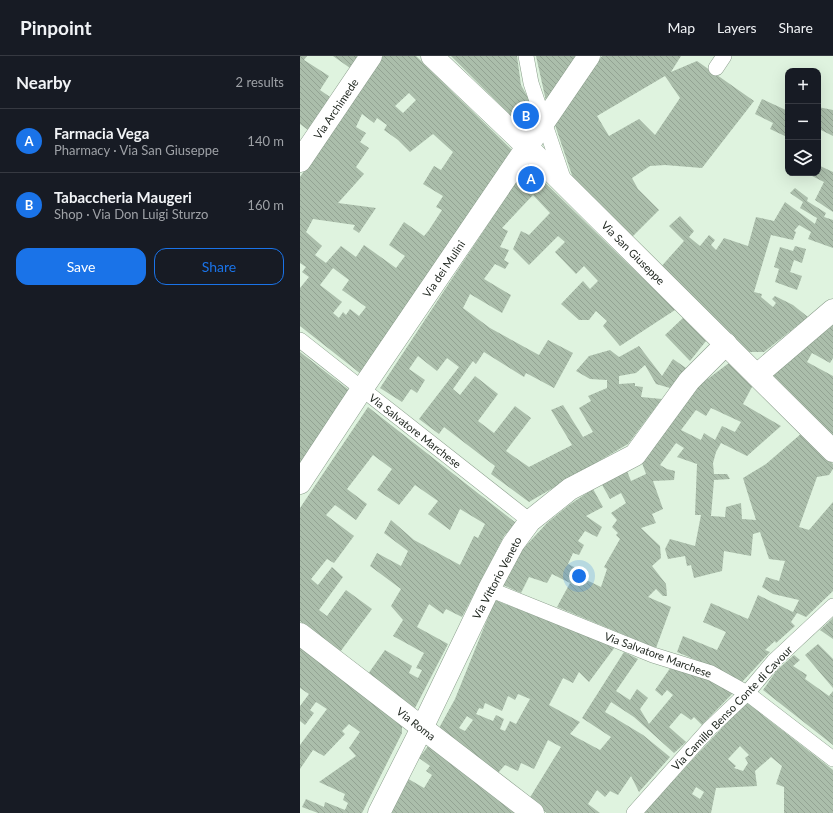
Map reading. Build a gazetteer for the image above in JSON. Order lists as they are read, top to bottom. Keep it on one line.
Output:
{"streets":{"street":["Via Archimede","Via San Giuseppe","Via dei Mulini","Via Salvatore Marchese","Via Vittorio Veneto","Via Camillo Benso Conte di Cavour","Via Roma"]},"crossings":[["Via San Giuseppe","Via dei Mulini"],["Via San Giuseppe","Via Vittorio Veneto"],["Via dei Mulini","Via Salvatore Marchese"],["Via Salvatore Marchese","Via Vittorio Veneto"],["Via Salvatore Marchese","Via Camillo Benso Conte di Cavour"],["Via Vittorio Veneto","Via Roma"]],"page":{"header":"Pinpoint","nav":["Map","Layers","Share"],"heading":["Nearby","2 results"],"map_buttons":["+","−"],"pins":["B","A"],"list":[{"mark":"A","name":"Farmacia Vega","note":"Pharmacy · Via San Giuseppe","value":"140 m"},{"mark":"B","name":"Tabaccheria Maugeri","note":"Shop · Via Don Luigi Sturzo","value":"160 m"}],"buttons":["Save","Share"]}}
